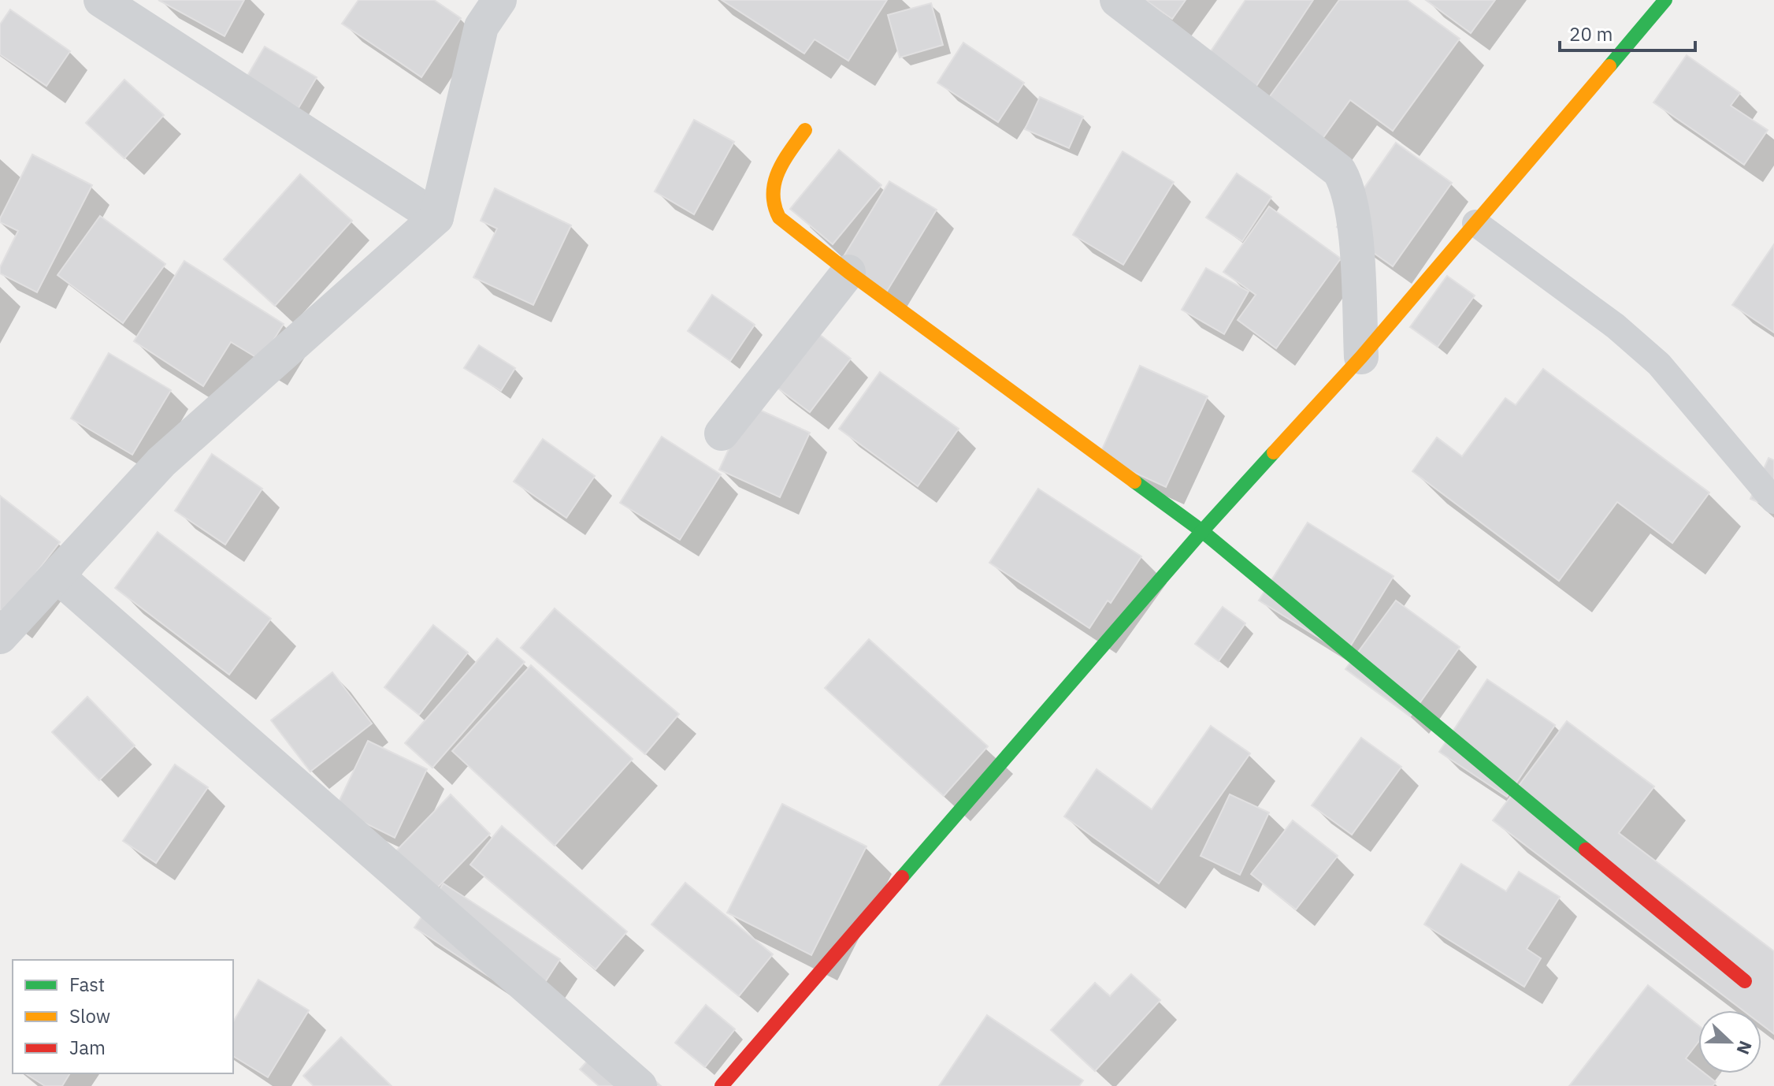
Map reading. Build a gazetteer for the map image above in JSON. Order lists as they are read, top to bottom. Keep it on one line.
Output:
{"legend":["Fast","Slow","Jam"],"scale_bar":"20 m","north":"right"}
